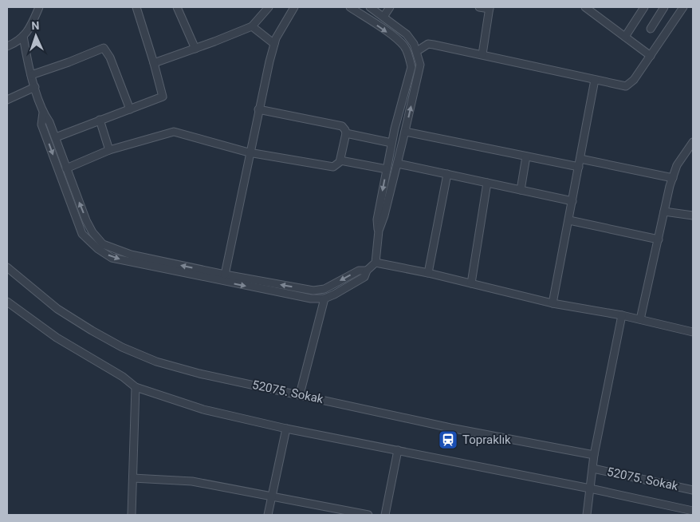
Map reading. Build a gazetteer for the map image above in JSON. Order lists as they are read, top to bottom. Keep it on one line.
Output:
{"streets":{"street":["52075. Sokak"]},"places":{"station":["Topraklık"]},"north":"top"}
